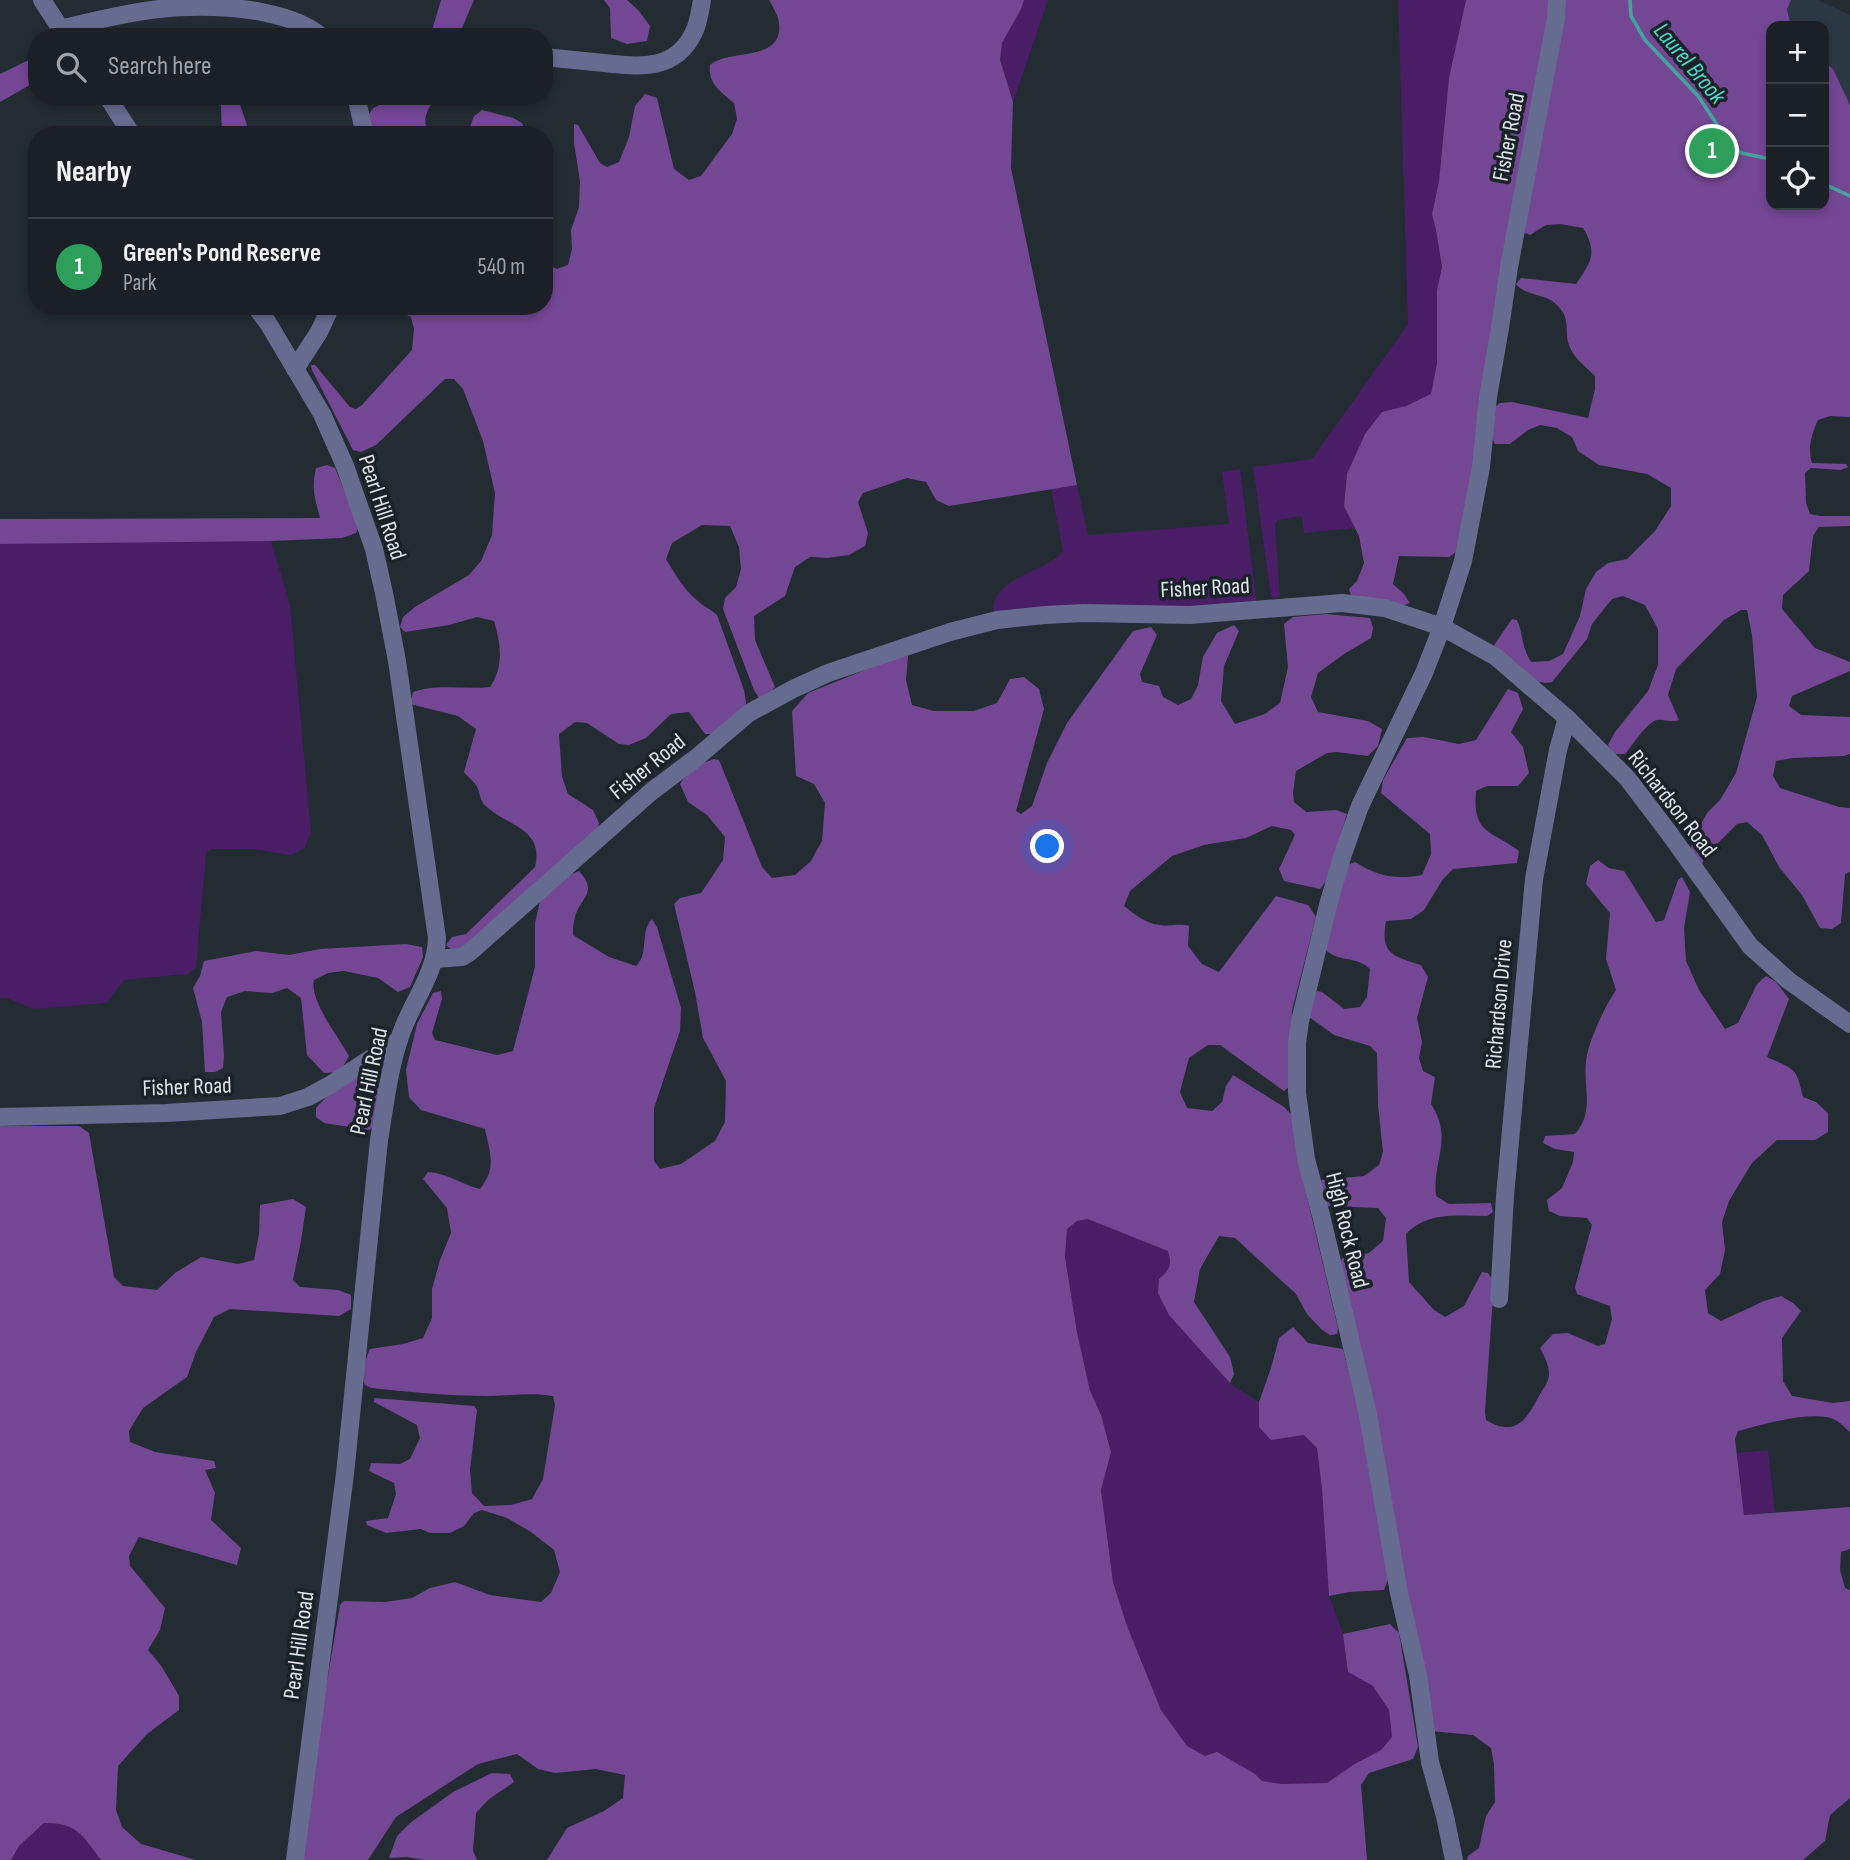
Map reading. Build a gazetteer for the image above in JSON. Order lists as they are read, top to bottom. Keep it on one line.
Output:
{"streets":{"street":["Fisher Road","Pearl Hill Road","Richardson Road","Richardson Drive","High Rock Road"]},"crossings":[["Fisher Road","Pearl Hill Road"],["Fisher Road","Richardson Road"],["Fisher Road","High Rock Road"],["Richardson Road","Richardson Drive"],["Richardson Road","High Rock Road"]],"water":["Laurel Brook"],"page":{"map_buttons":["+","−"],"search":"Search here","pins":"1","heading":"Nearby","list":[{"mark":"1","name":"Green's Pond Reserve","note":"Park","value":"540 m"}]}}
